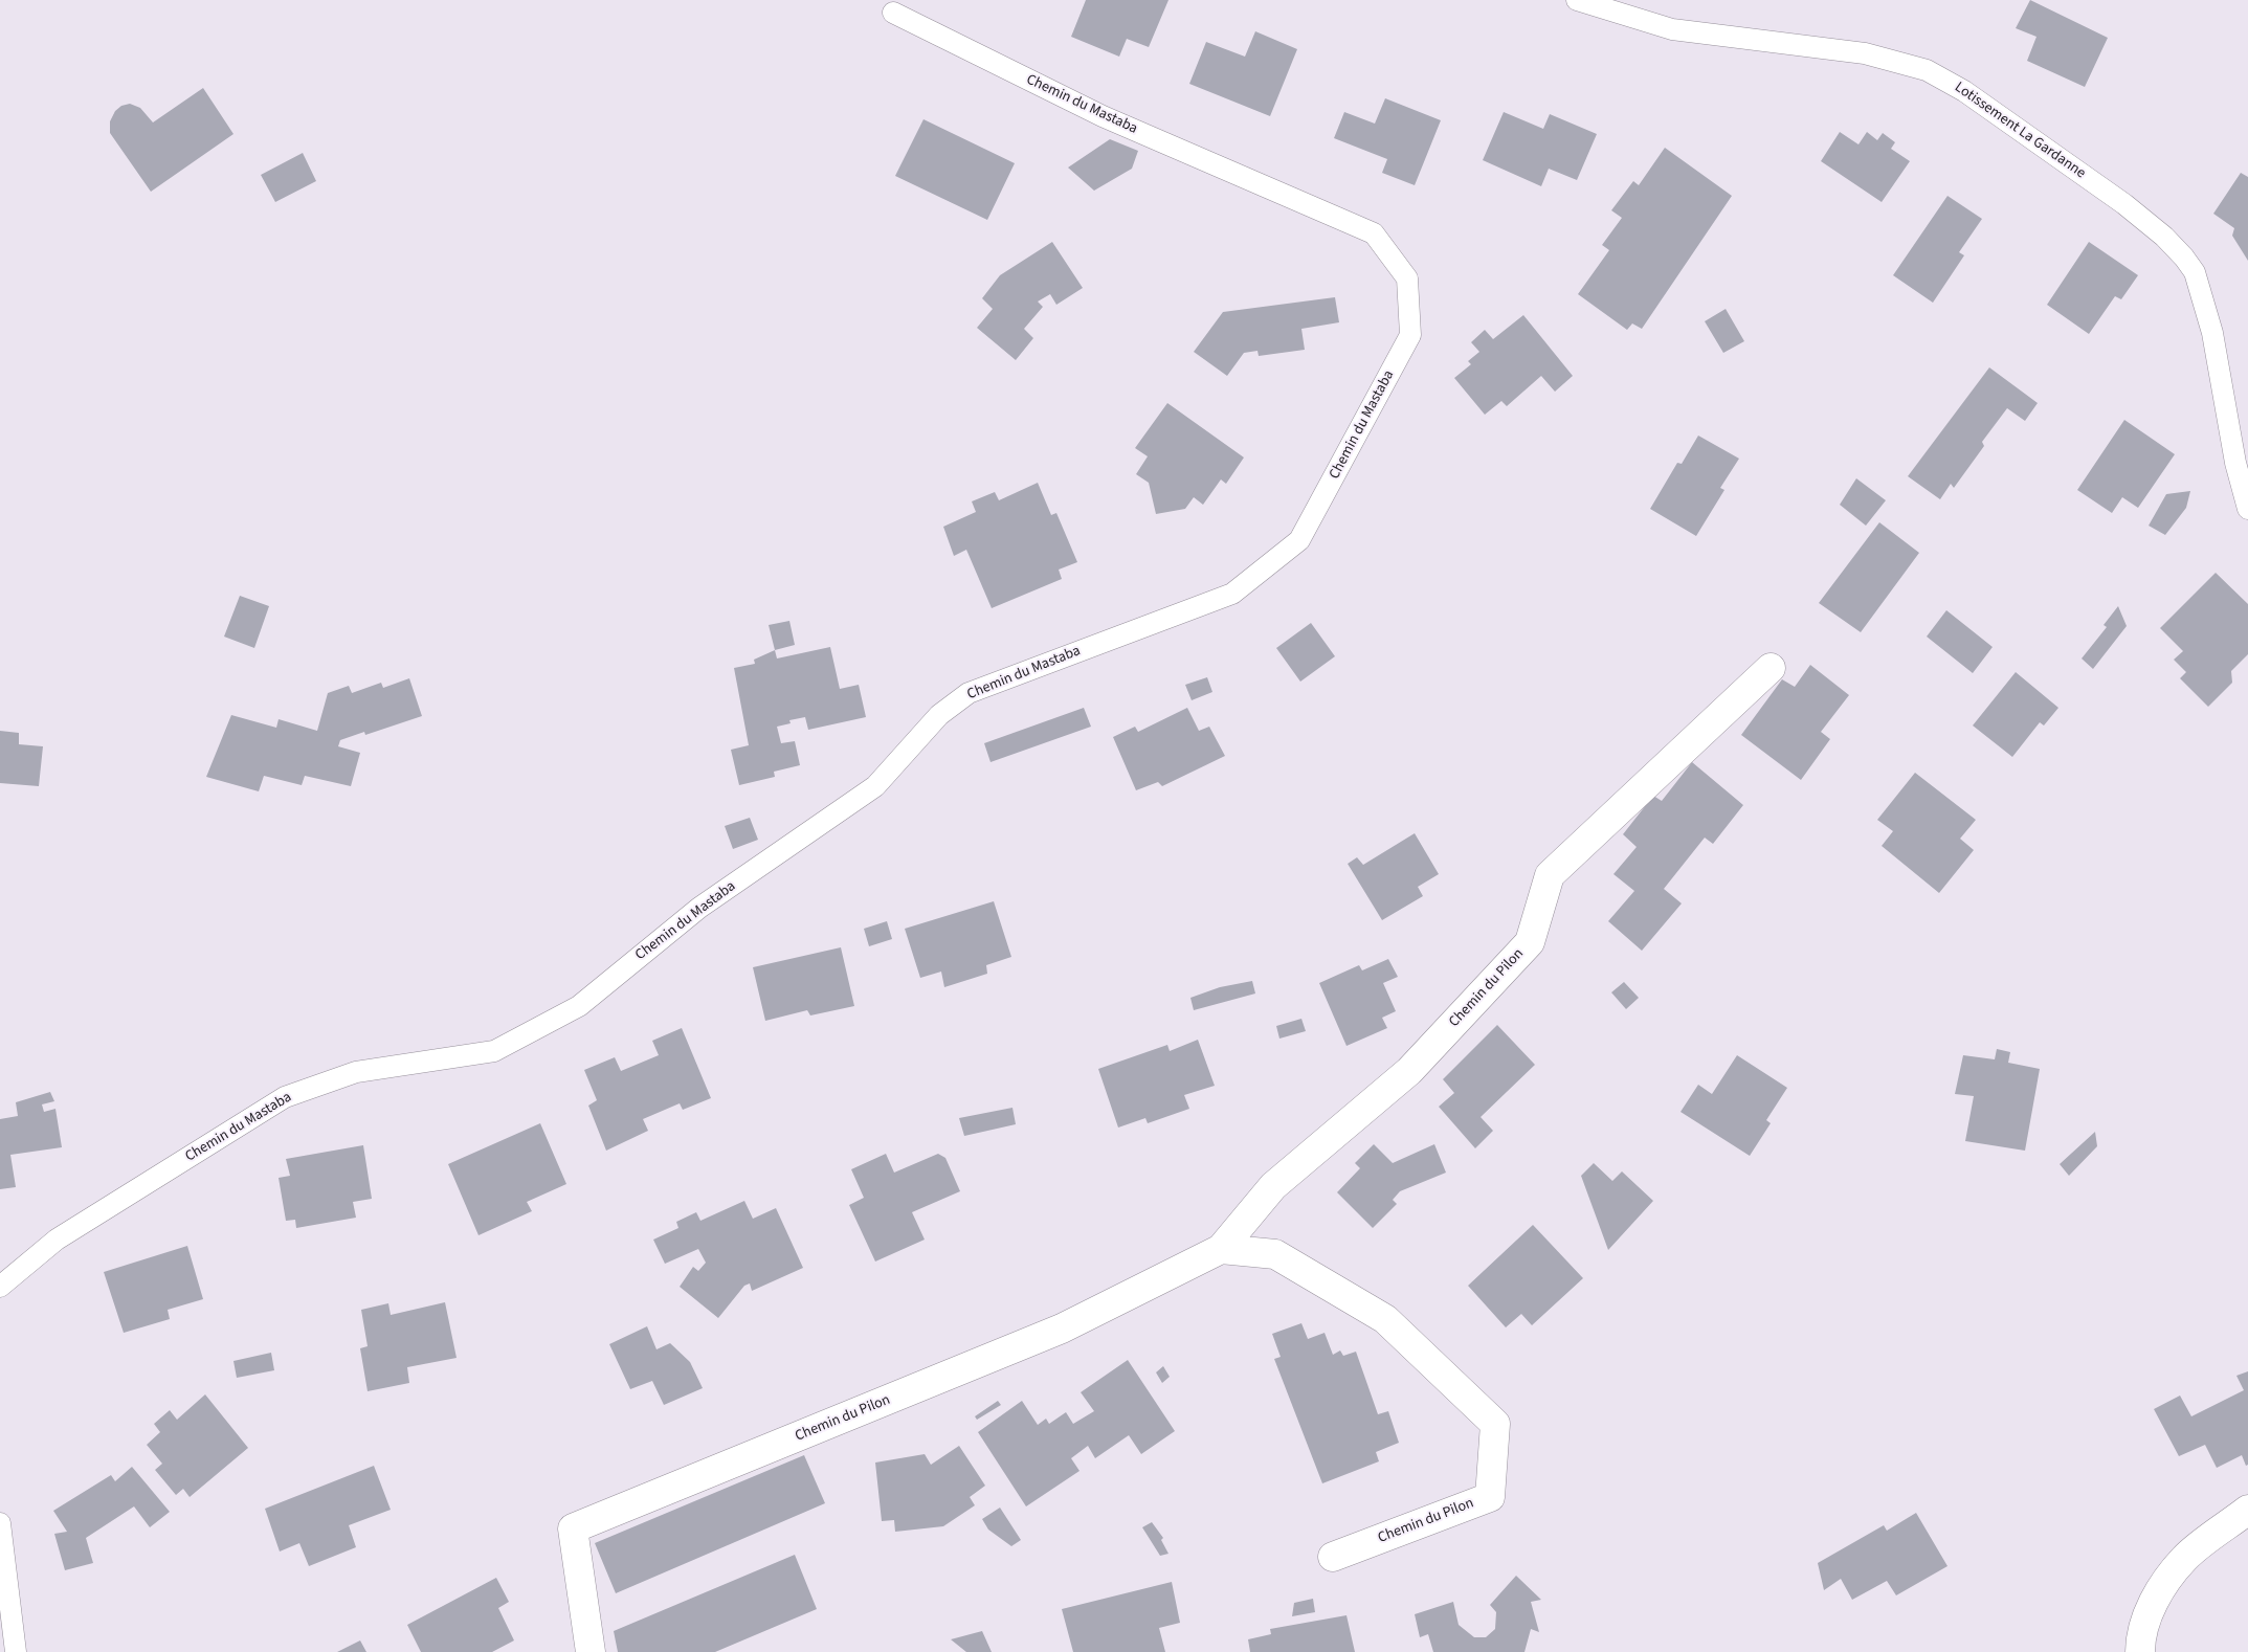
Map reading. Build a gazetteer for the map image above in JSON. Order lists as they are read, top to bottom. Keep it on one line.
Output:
{"streets":{"street":["Chemin du Pilon"],"lane":["Chemin du Mastaba","Lotissement La Gardanne"]}}
